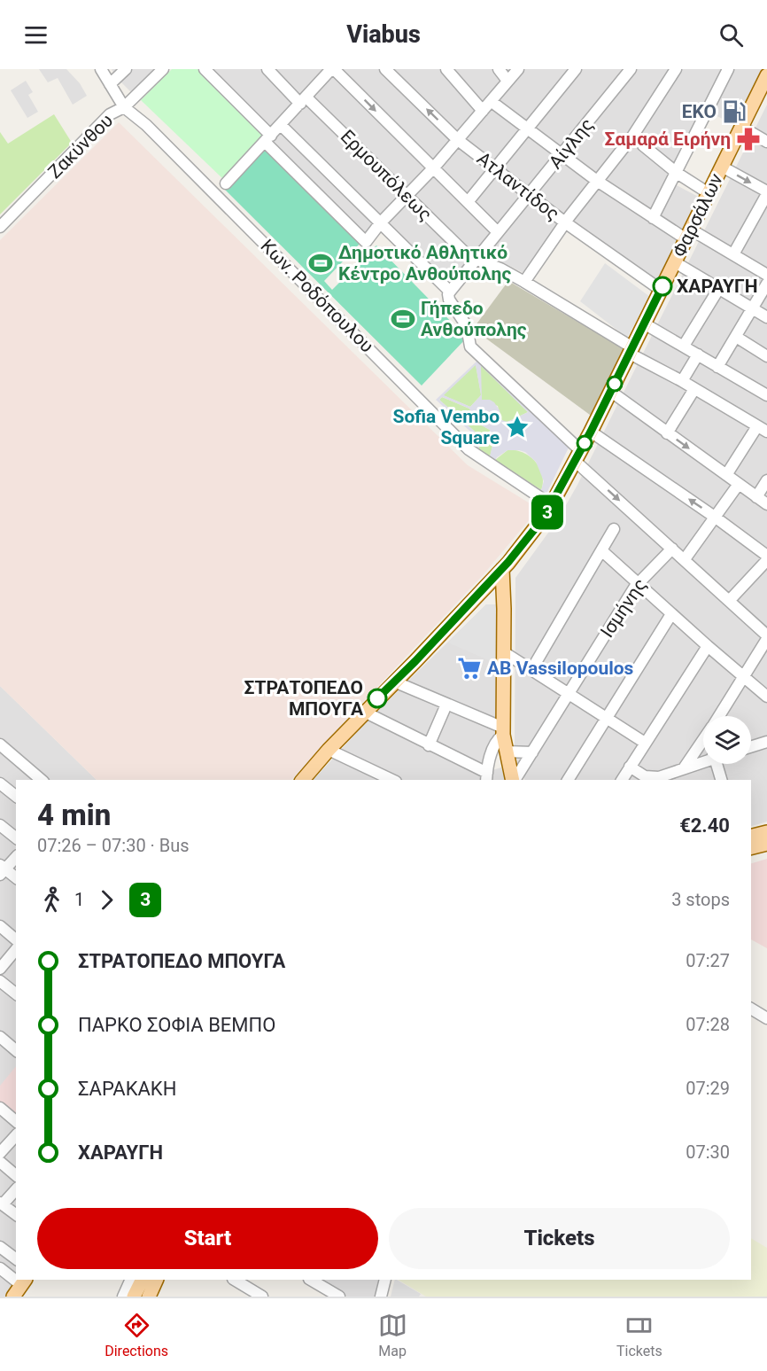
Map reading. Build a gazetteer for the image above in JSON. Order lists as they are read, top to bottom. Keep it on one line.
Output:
{"streets":{"main road":["Φαρσάλων"],"street":["Αίγλης","Ζακύνθου","Ερμουπόλεως","Ατλαντίδος","Κων. Ροδόπουλου","Ισμήνης"]},"crossings":[["Αίγλης","Ερμουπόλεως"],["Αίγλης","Ατλαντίδος"],["Ζακύνθου","Κων. Ροδόπουλου"],["Ερμουπόλεως","Φαρσάλων"],["Ατλαντίδος","Φαρσάλων"],["Φαρσάλων","Κων. Ροδόπουλου"]],"places":{"fuel station":["EKO"],"pharmacy":["Σαμαρά Ειρήνη"],"sports":["Δημοτικό Αθλητικό Κέντρο Ανθούπολης","Γήπεδο Ανθούπολης"],"other":["ΧΑΡΑΥΓΗ","ΣΤΡΑΤΟΠΕΔΟ ΜΠΟΥΓΑ"],"place":["Sofia Vembo Square"],"supermarket":["AB Vassilopoulos"]},"lines":["bus line 3"],"page":{"header":"Viabus","on_map":"3","heading":["4 min","07:26 – 07:30 · Bus","€2.40"],"legs":["1","3","3 stops"],"list":[{"name":"ΣΤΡΑΤΟΠΕΔΟ ΜΠΟΥΓΑ","value":"07:27"},{"name":"ΠΑΡΚΟ ΣΟΦΙΑ ΒΕΜΠΟ","value":"07:28"},{"name":"ΣΑΡΑΚΑΚΗ","value":"07:29"},{"name":"ΧΑΡΑΥΓΗ","value":"07:30"}],"buttons":["Start","Tickets"],"tabs":["Directions","Map","Tickets"]}}
